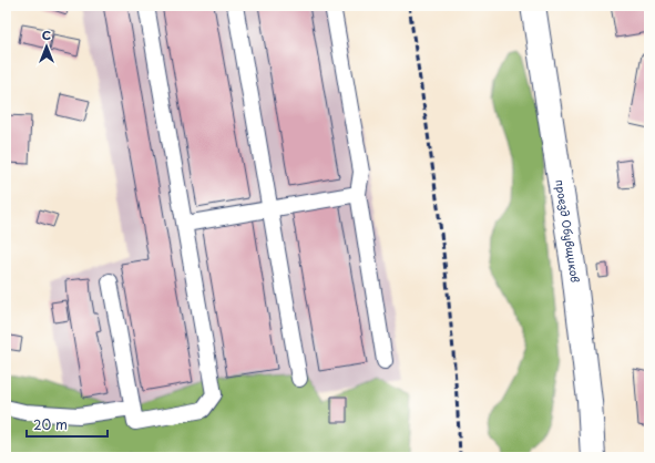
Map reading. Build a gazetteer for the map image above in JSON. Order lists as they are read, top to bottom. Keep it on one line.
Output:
{"streets":{"street":["проезд Обувщиков"]},"scale_bar":"20 m","north":"top"}
